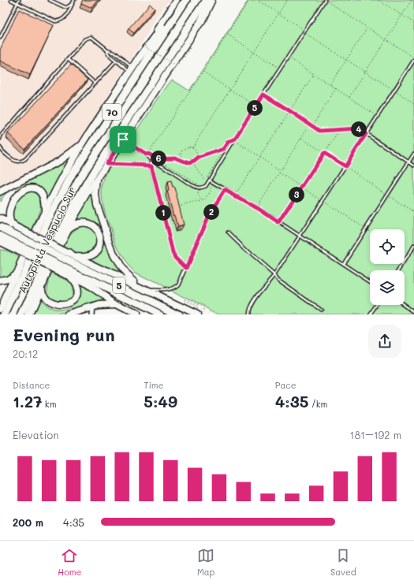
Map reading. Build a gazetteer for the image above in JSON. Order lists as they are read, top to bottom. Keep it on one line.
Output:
{"streets":{"highway":["70","Autopista Vespucio Sur","5"]},"page":{"pins":["5","4","6","3","2","1"],"heading":["Evening run","20:12"],"stats":[["Distance","1.27 km"],["Time","5:49"],["Pace","4:35 /km"]],"chart":["Elevation","181–192 m"],"list":[{"name":"200 m","note":"4:35"}],"tabs":["Home","Map","Saved"]}}
